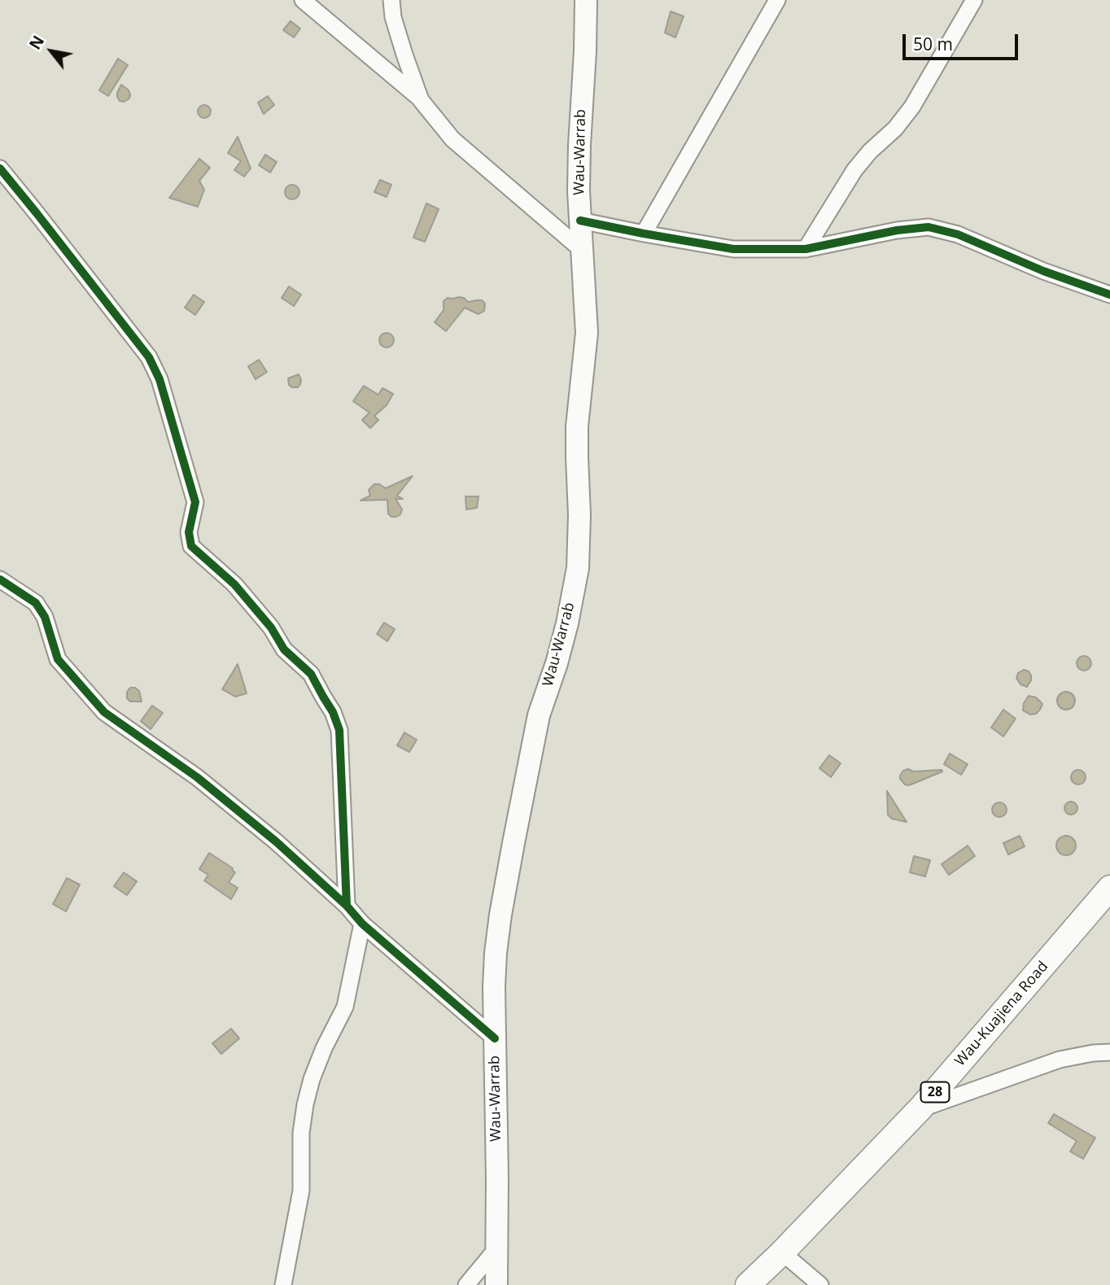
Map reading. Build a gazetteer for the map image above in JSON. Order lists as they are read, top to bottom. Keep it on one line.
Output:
{"streets":{"main road":["Wau-Warrab","Wau-Kuajiena Road","28"]},"scale_bar":"50 m","north":"top left"}
